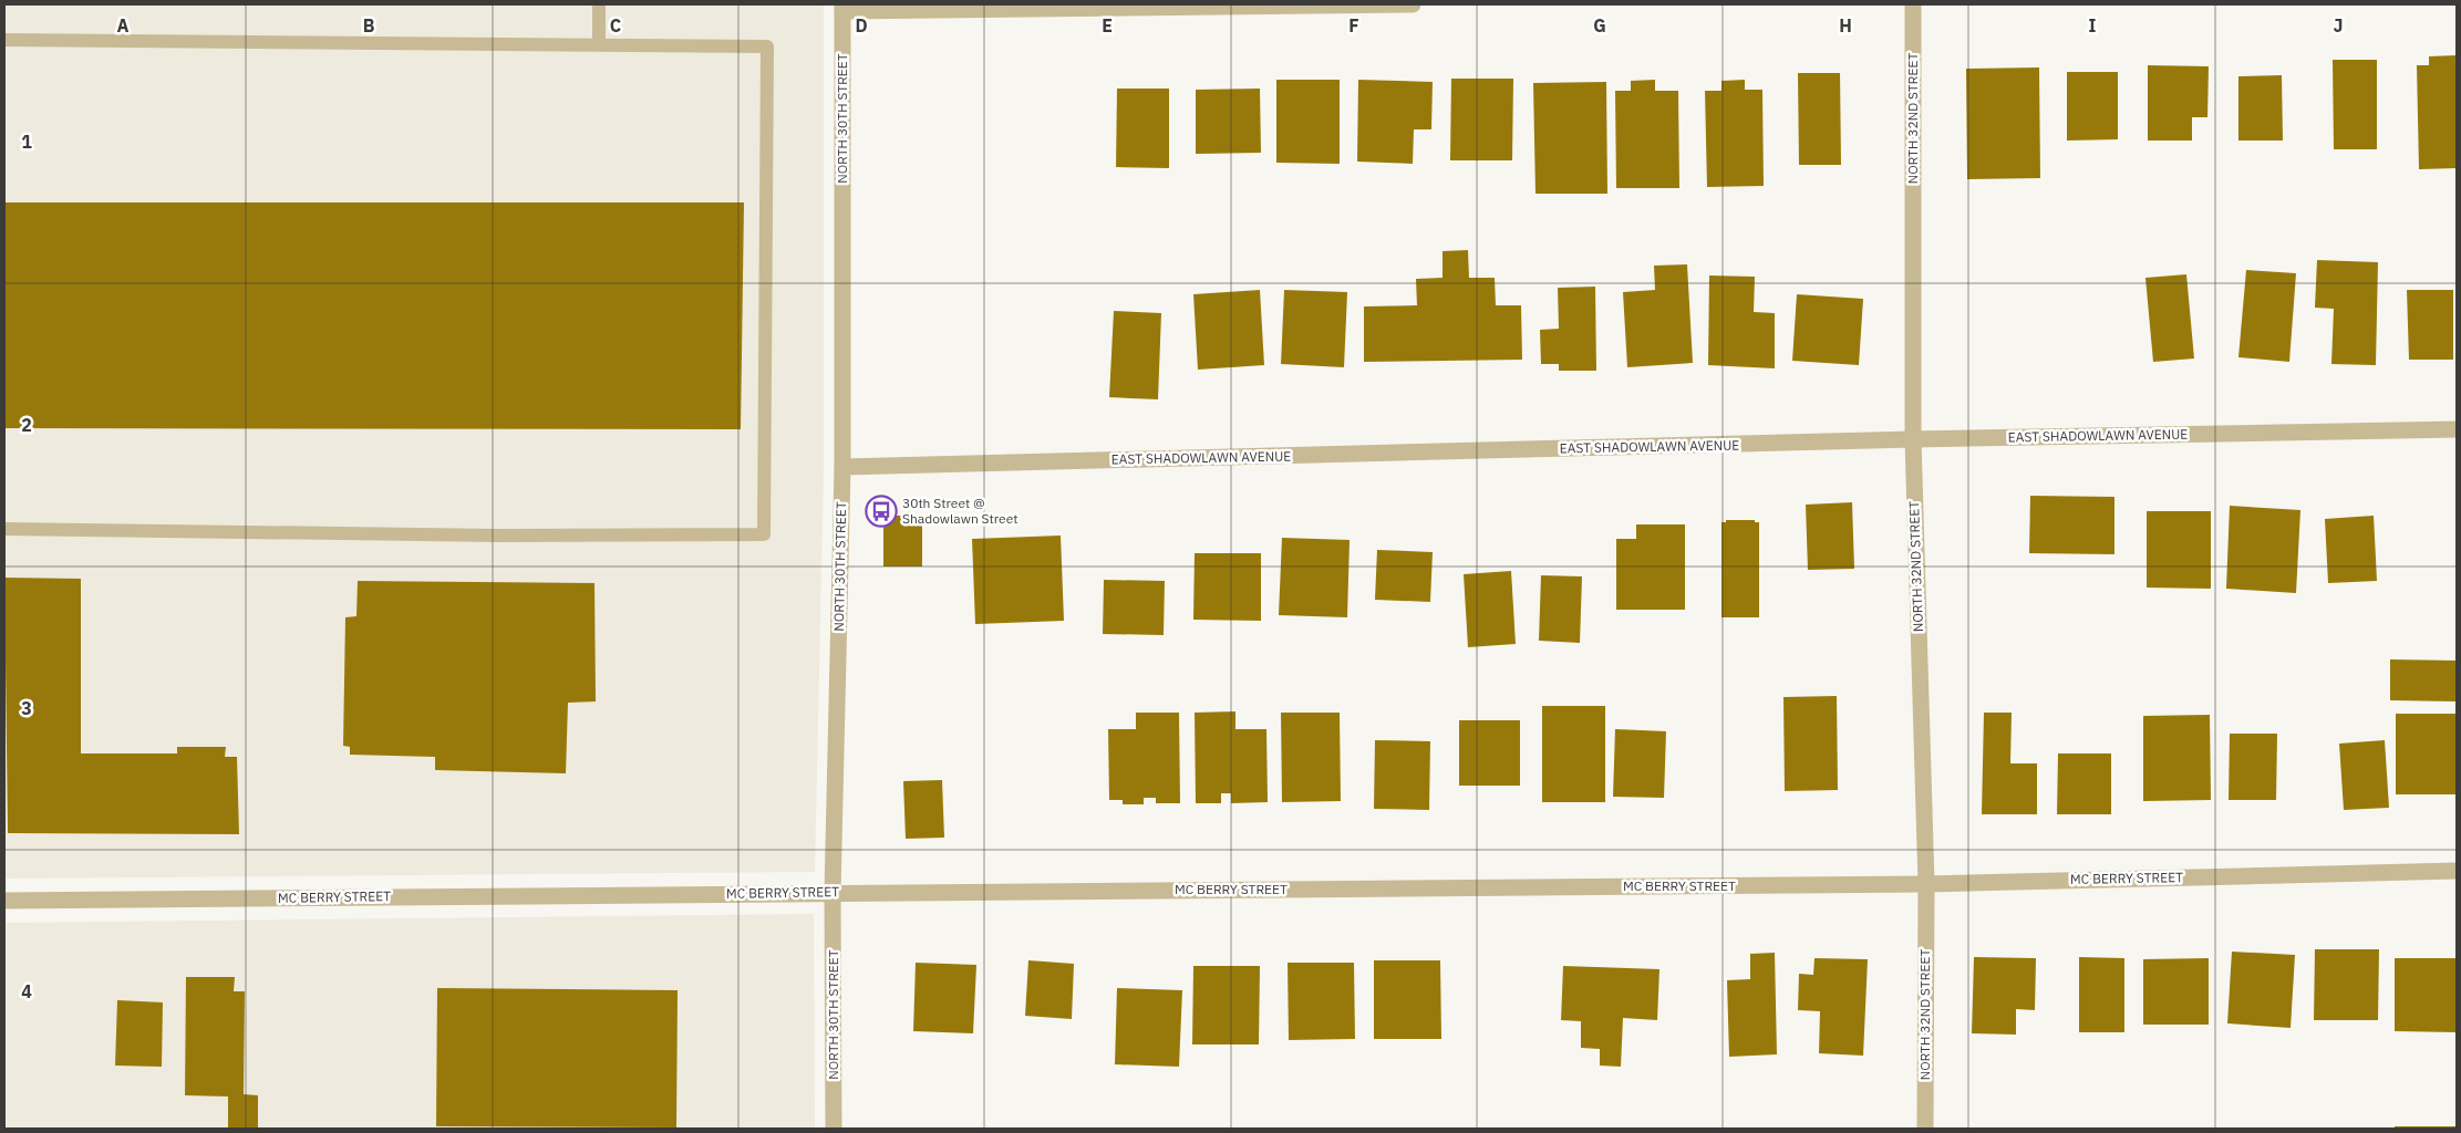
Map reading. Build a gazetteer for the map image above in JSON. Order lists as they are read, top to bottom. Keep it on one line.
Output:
{"streets":{"street":["NORTH 30TH STREET","NORTH 32ND STREET","EAST SHADOWLAWN AVENUE","MC BERRY STREET"]},"crossings":[["NORTH 30TH STREET","EAST SHADOWLAWN AVENUE"],["NORTH 30TH STREET","MC BERRY STREET"],["NORTH 32ND STREET","EAST SHADOWLAWN AVENUE"],["NORTH 32ND STREET","MC BERRY STREET"]],"places":{"bus stop":["30th Street @ Shadowlawn Street"]},"grid":{"columns":["A","B","C","D","E","F","G","H","I","J"],"rows":["1","2","3","4"]}}
